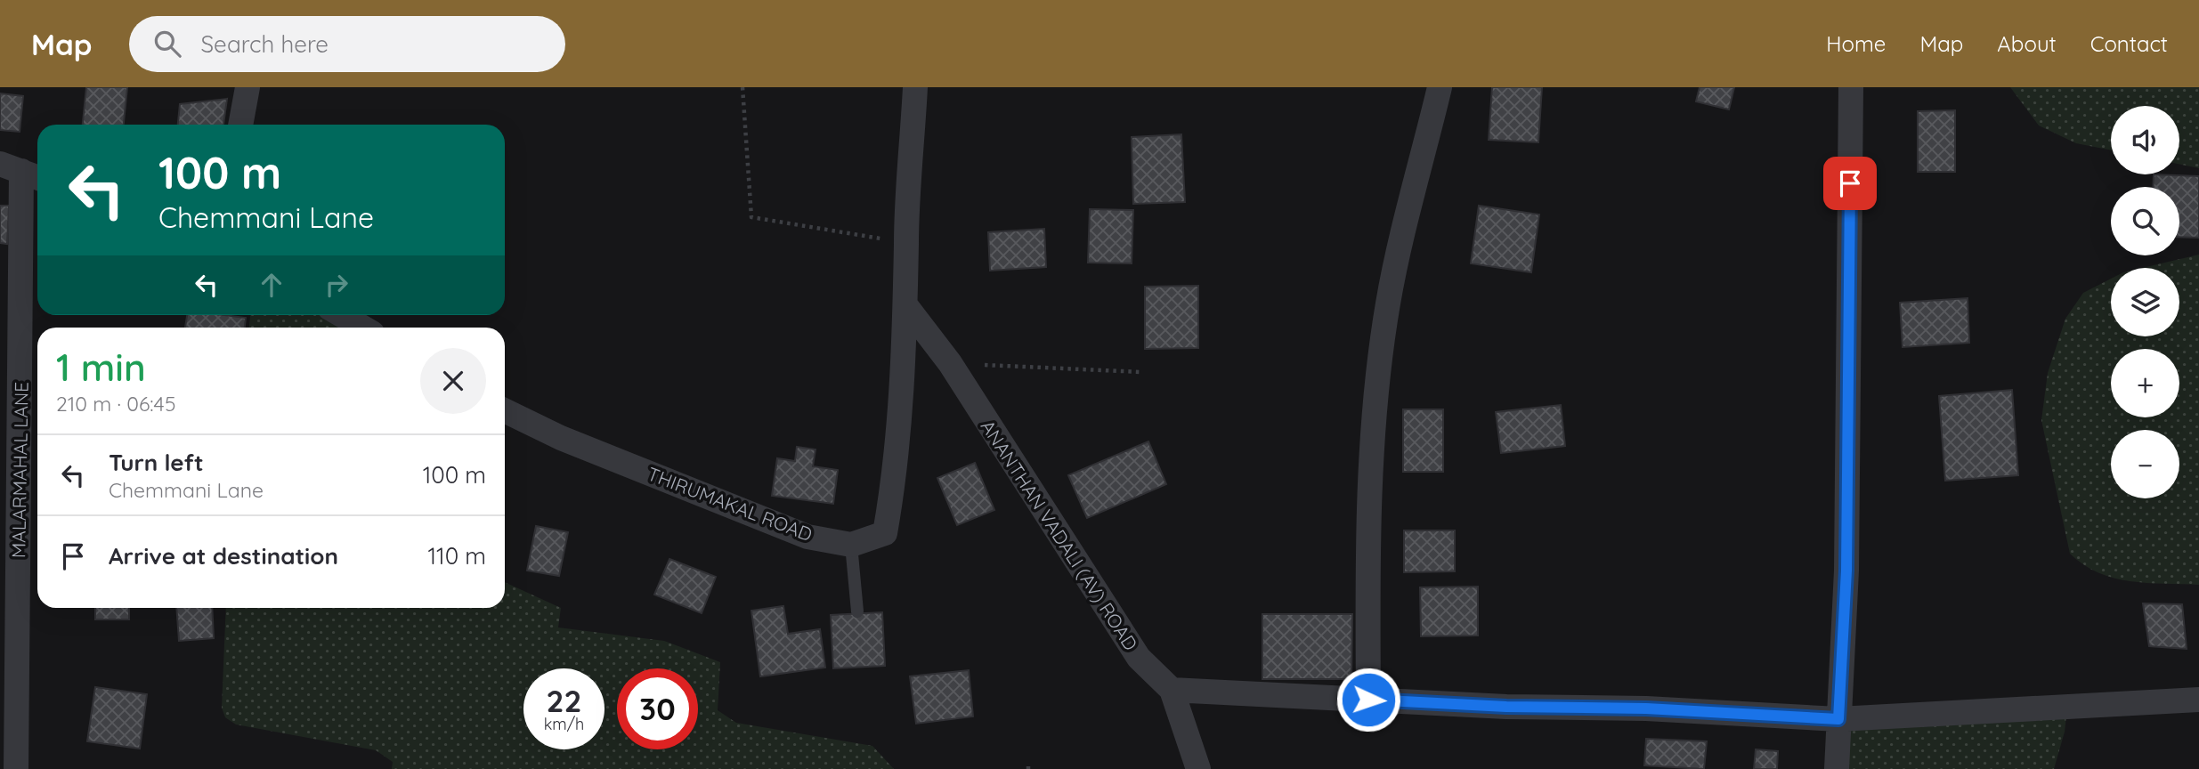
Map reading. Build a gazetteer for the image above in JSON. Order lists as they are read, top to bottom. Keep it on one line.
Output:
{"streets":{"street":["MALARMAHAL LANE","THIRUMAKAL ROAD","ANANTHAN VADALI (AV) ROAD"]},"crossings":[["THIRUMAKAL ROAD","ANANTHAN VADALI (AV) ROAD"]],"page":{"header":"Map","search":"Search here","nav":["Home","Map","About","Contact"],"map_buttons":["+","−"],"turn":["100 m","Chemmani Lane"],"heading":["1 min","210 m · 06:45"],"list":[{"name":"Turn left","note":"Chemmani Lane","value":"100 m"},{"name":"Arrive at destination","value":"110 m"}],"speed":"22 km/h","limit":"30"}}
